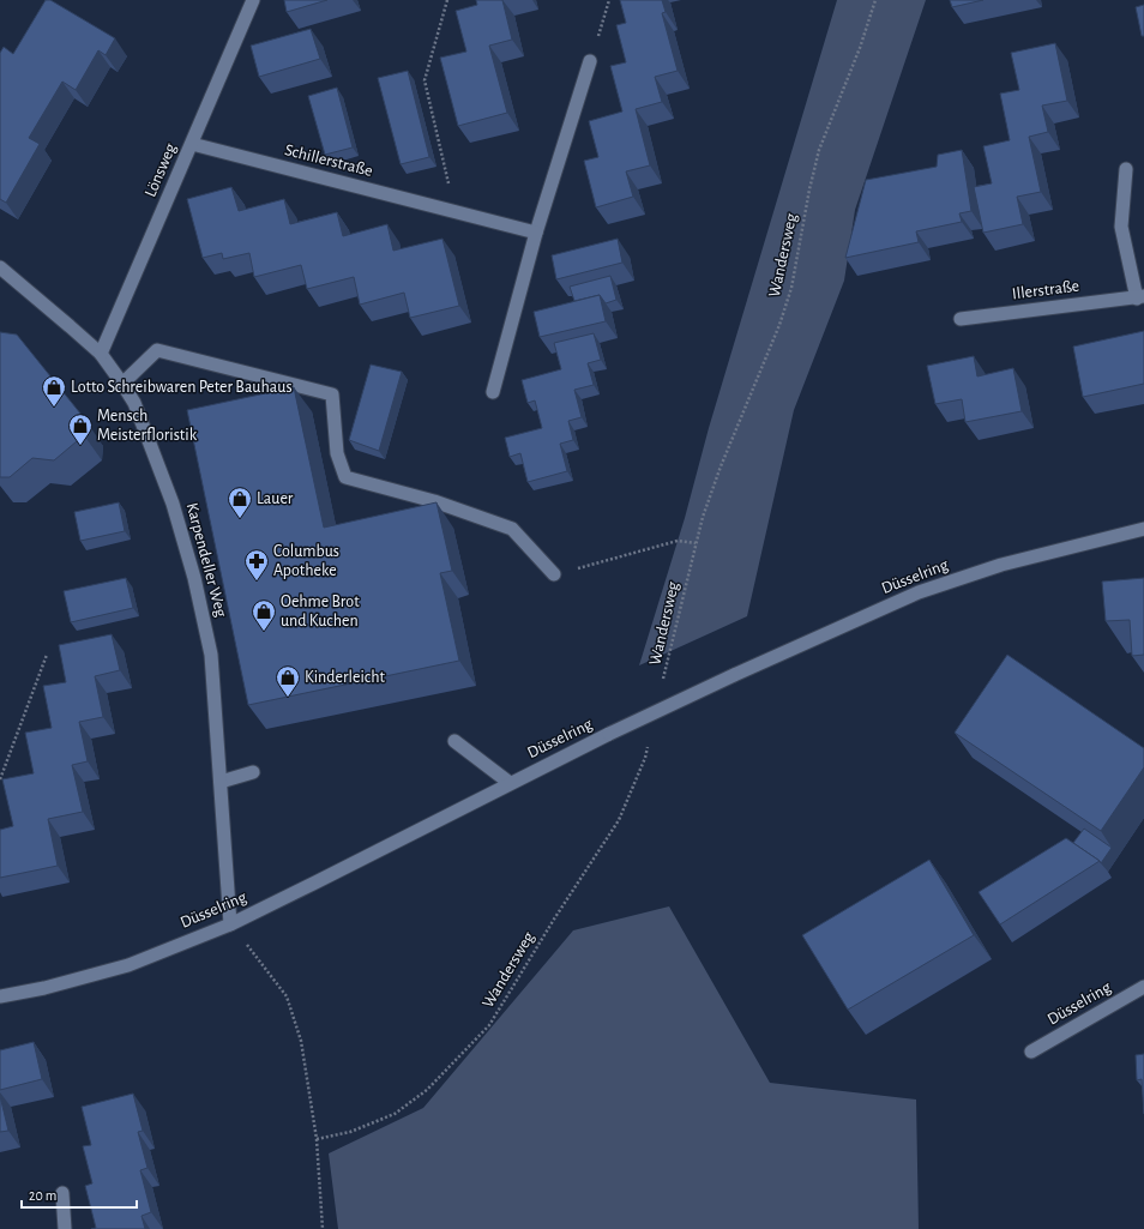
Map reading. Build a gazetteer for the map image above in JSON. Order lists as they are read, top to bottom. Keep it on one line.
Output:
{"streets":{"street":["Schillerstraße","Lönsweg","Illerstraße","Karpendeller Weg","Düsselring"],"path":["Wandersweg"]},"crossings":[["Schillerstraße","Lönsweg"],["Lönsweg","Karpendeller Weg"],["Karpendeller Weg","Düsselring"]],"places":{"shop":["Lotto Schreibwaren Peter Bauhaus","Mensch Meisterfloristik","Lauer","Oehme Brot und Kuchen","Kinderleicht"],"pharmacy":["Columbus Apotheke"]},"scale_bar":"20 m"}
